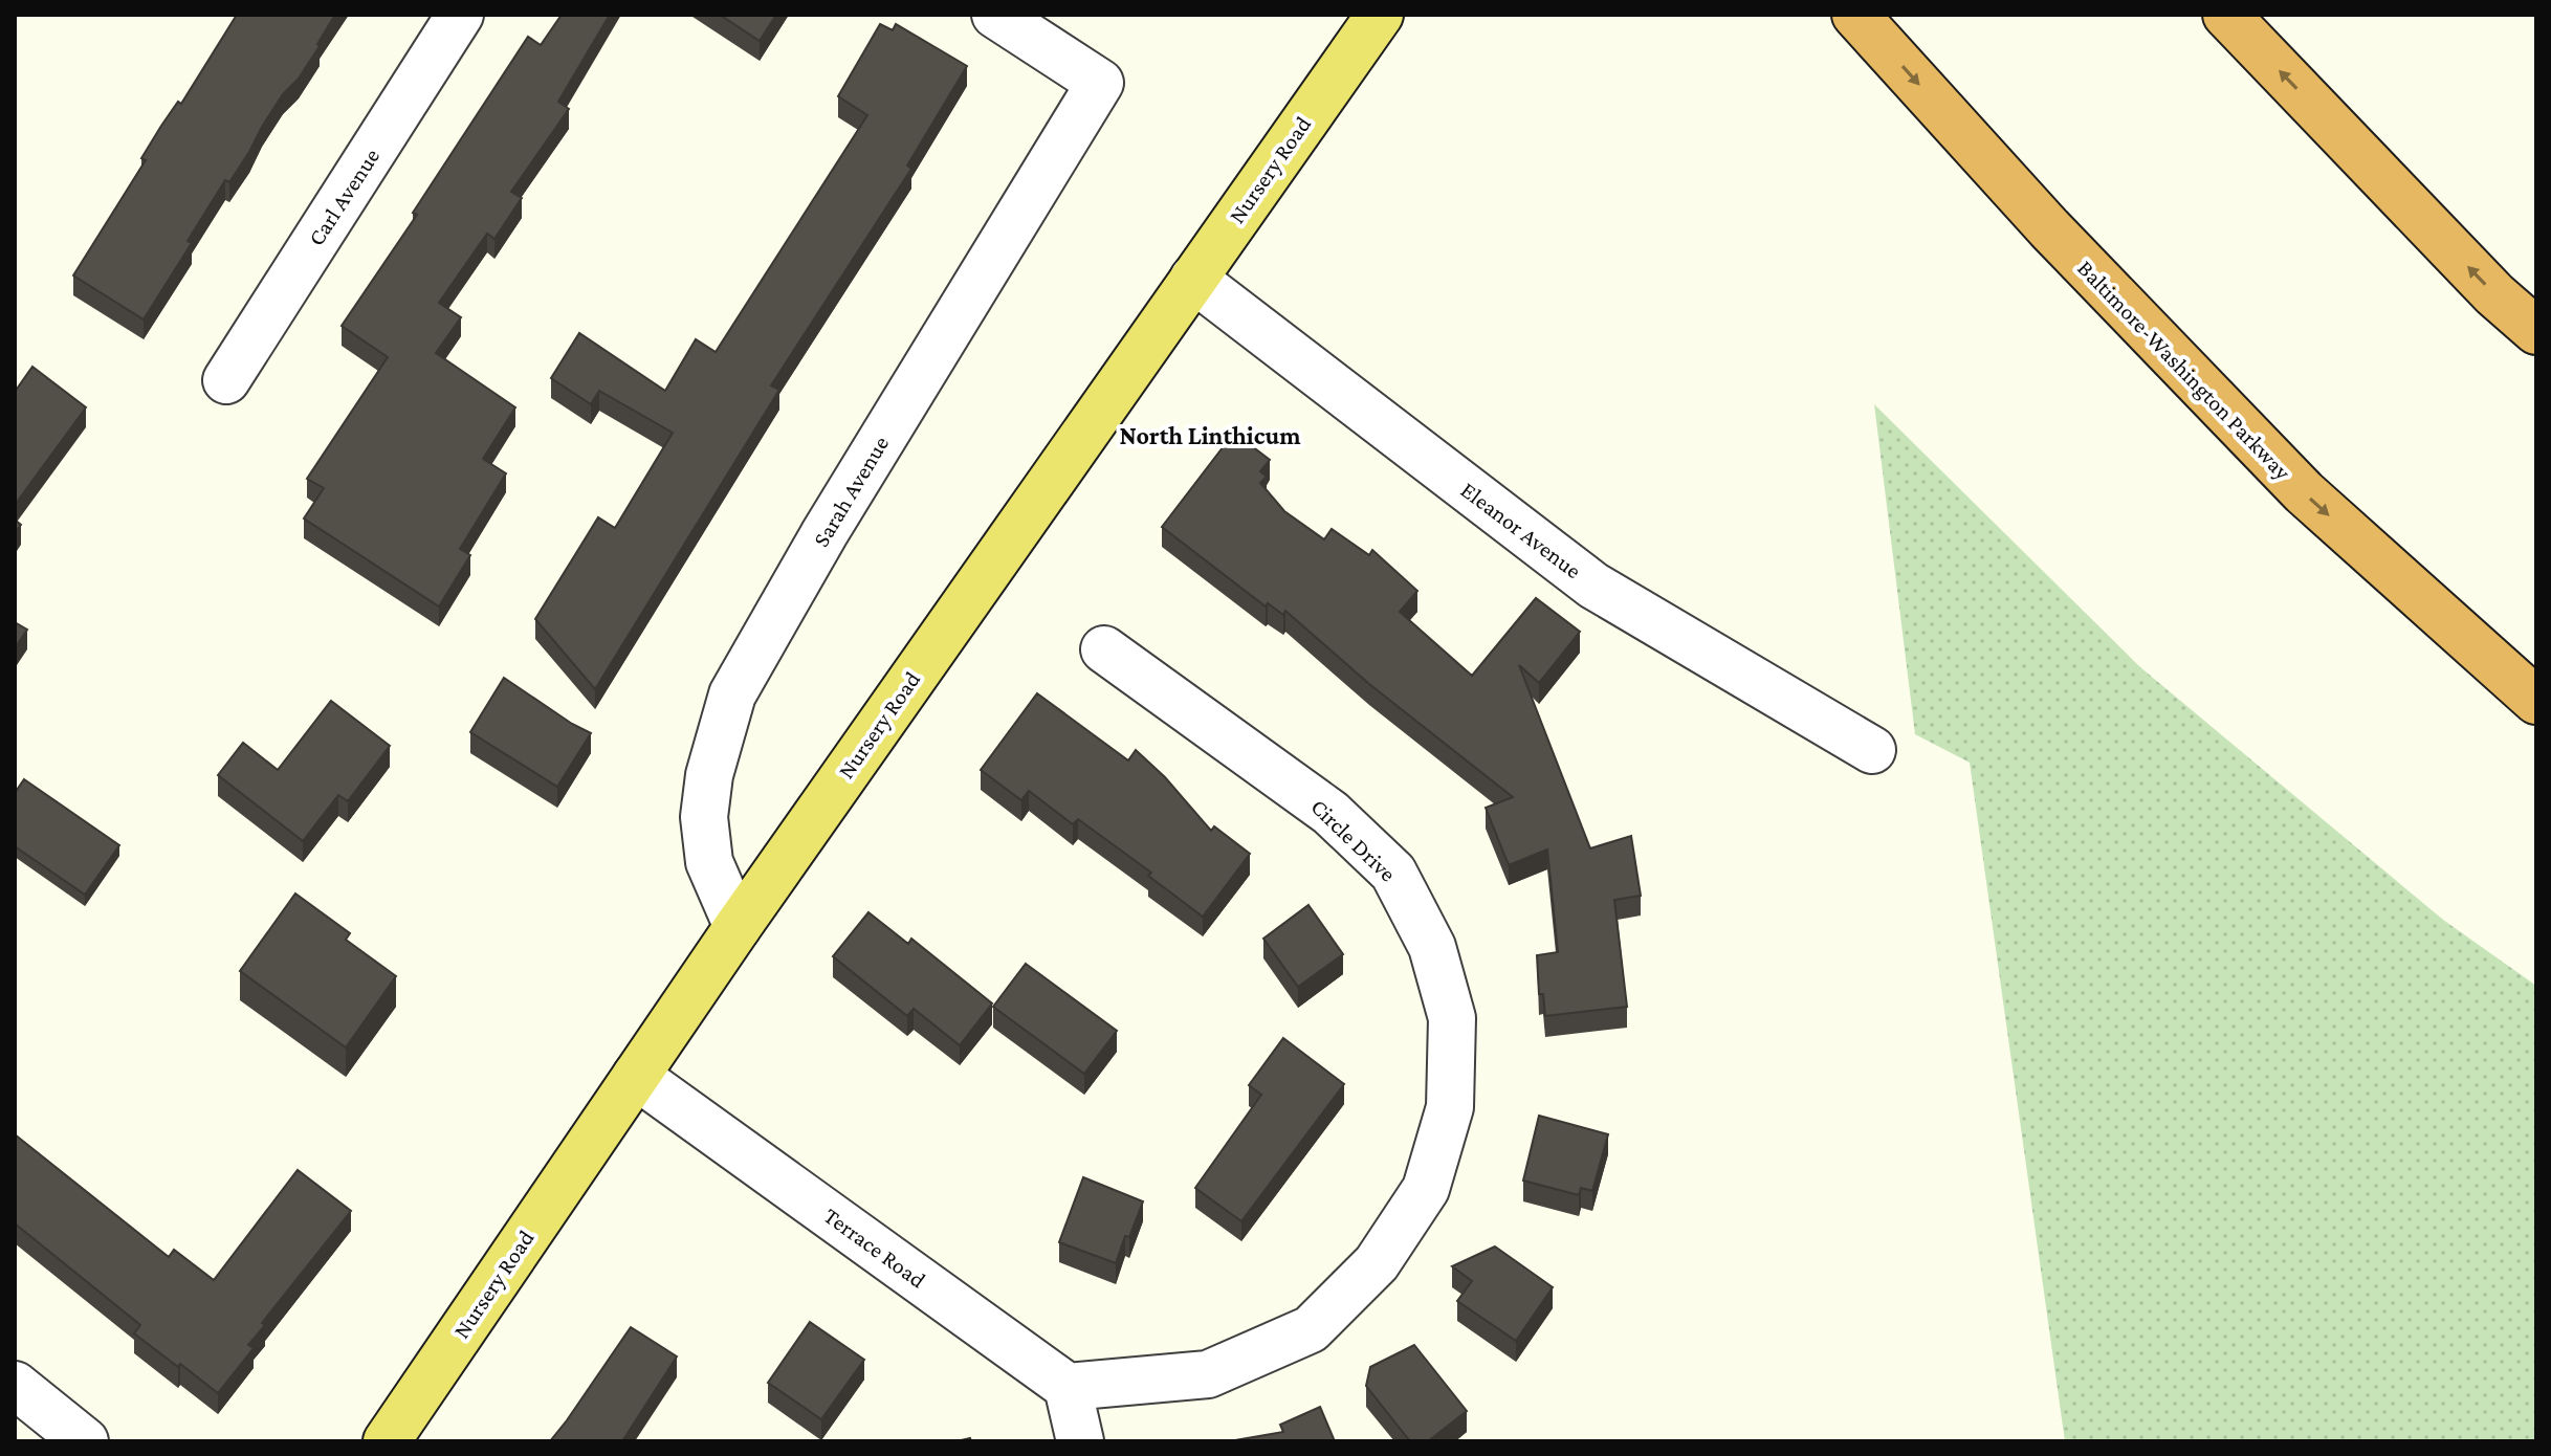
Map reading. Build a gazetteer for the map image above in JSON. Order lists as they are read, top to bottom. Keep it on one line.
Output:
{"streets":{"highway":["Baltimore-Washington Parkway"],"main road":["Nursery Road"],"street":["Carl Avenue","Sarah Avenue","Eleanor Avenue","Circle Drive","Terrace Road"]},"crossings":[["Nursery Road","Sarah Avenue"],["Nursery Road","Eleanor Avenue"],["Nursery Road","Terrace Road"],["Circle Drive","Terrace Road"]],"districts":["North Linthicum"]}
